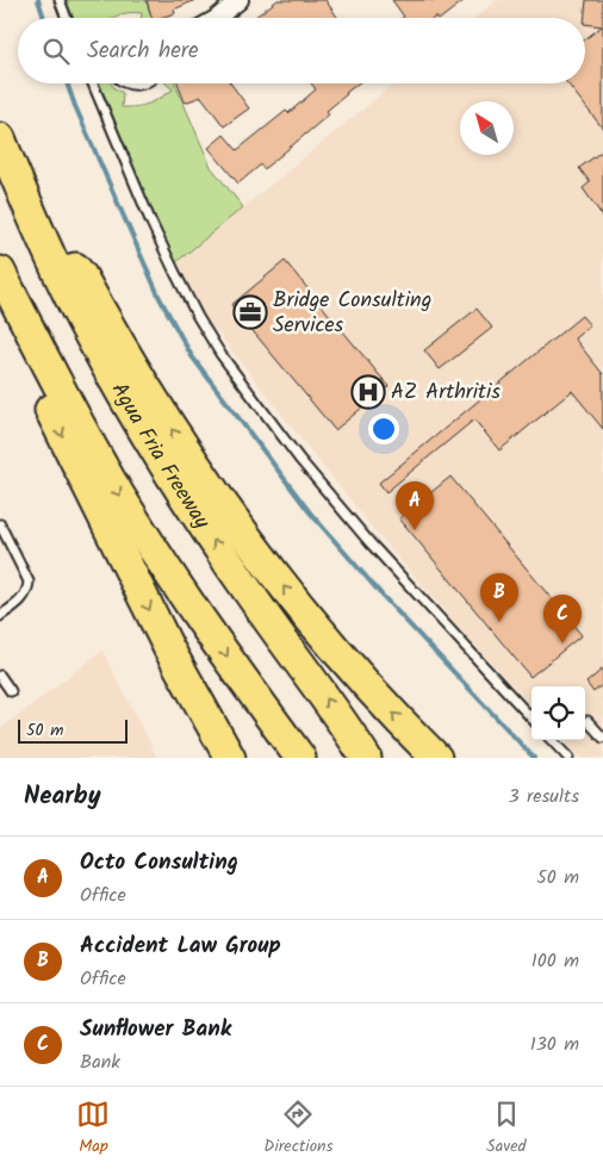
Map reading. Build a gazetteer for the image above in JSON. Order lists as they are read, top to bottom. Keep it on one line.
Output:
{"streets":{"highway":["Agua Fria Freeway"]},"places":{"office":["Bridge Consulting Services"],"hospital":["AZ Arthritis"]},"scale_bar":"50 m","north":"top left","page":{"search":"Search here","pins":["A","B","C"],"scale":"50 m","heading":["Nearby","3 results"],"list":[{"mark":"A","name":"Octo Consulting","note":"Office","value":"50 m"},{"mark":"B","name":"Accident Law Group","note":"Office","value":"100 m"},{"mark":"C","name":"Sunflower Bank","note":"Bank","value":"130 m"}],"nav":["Map","Directions","Saved"]}}
